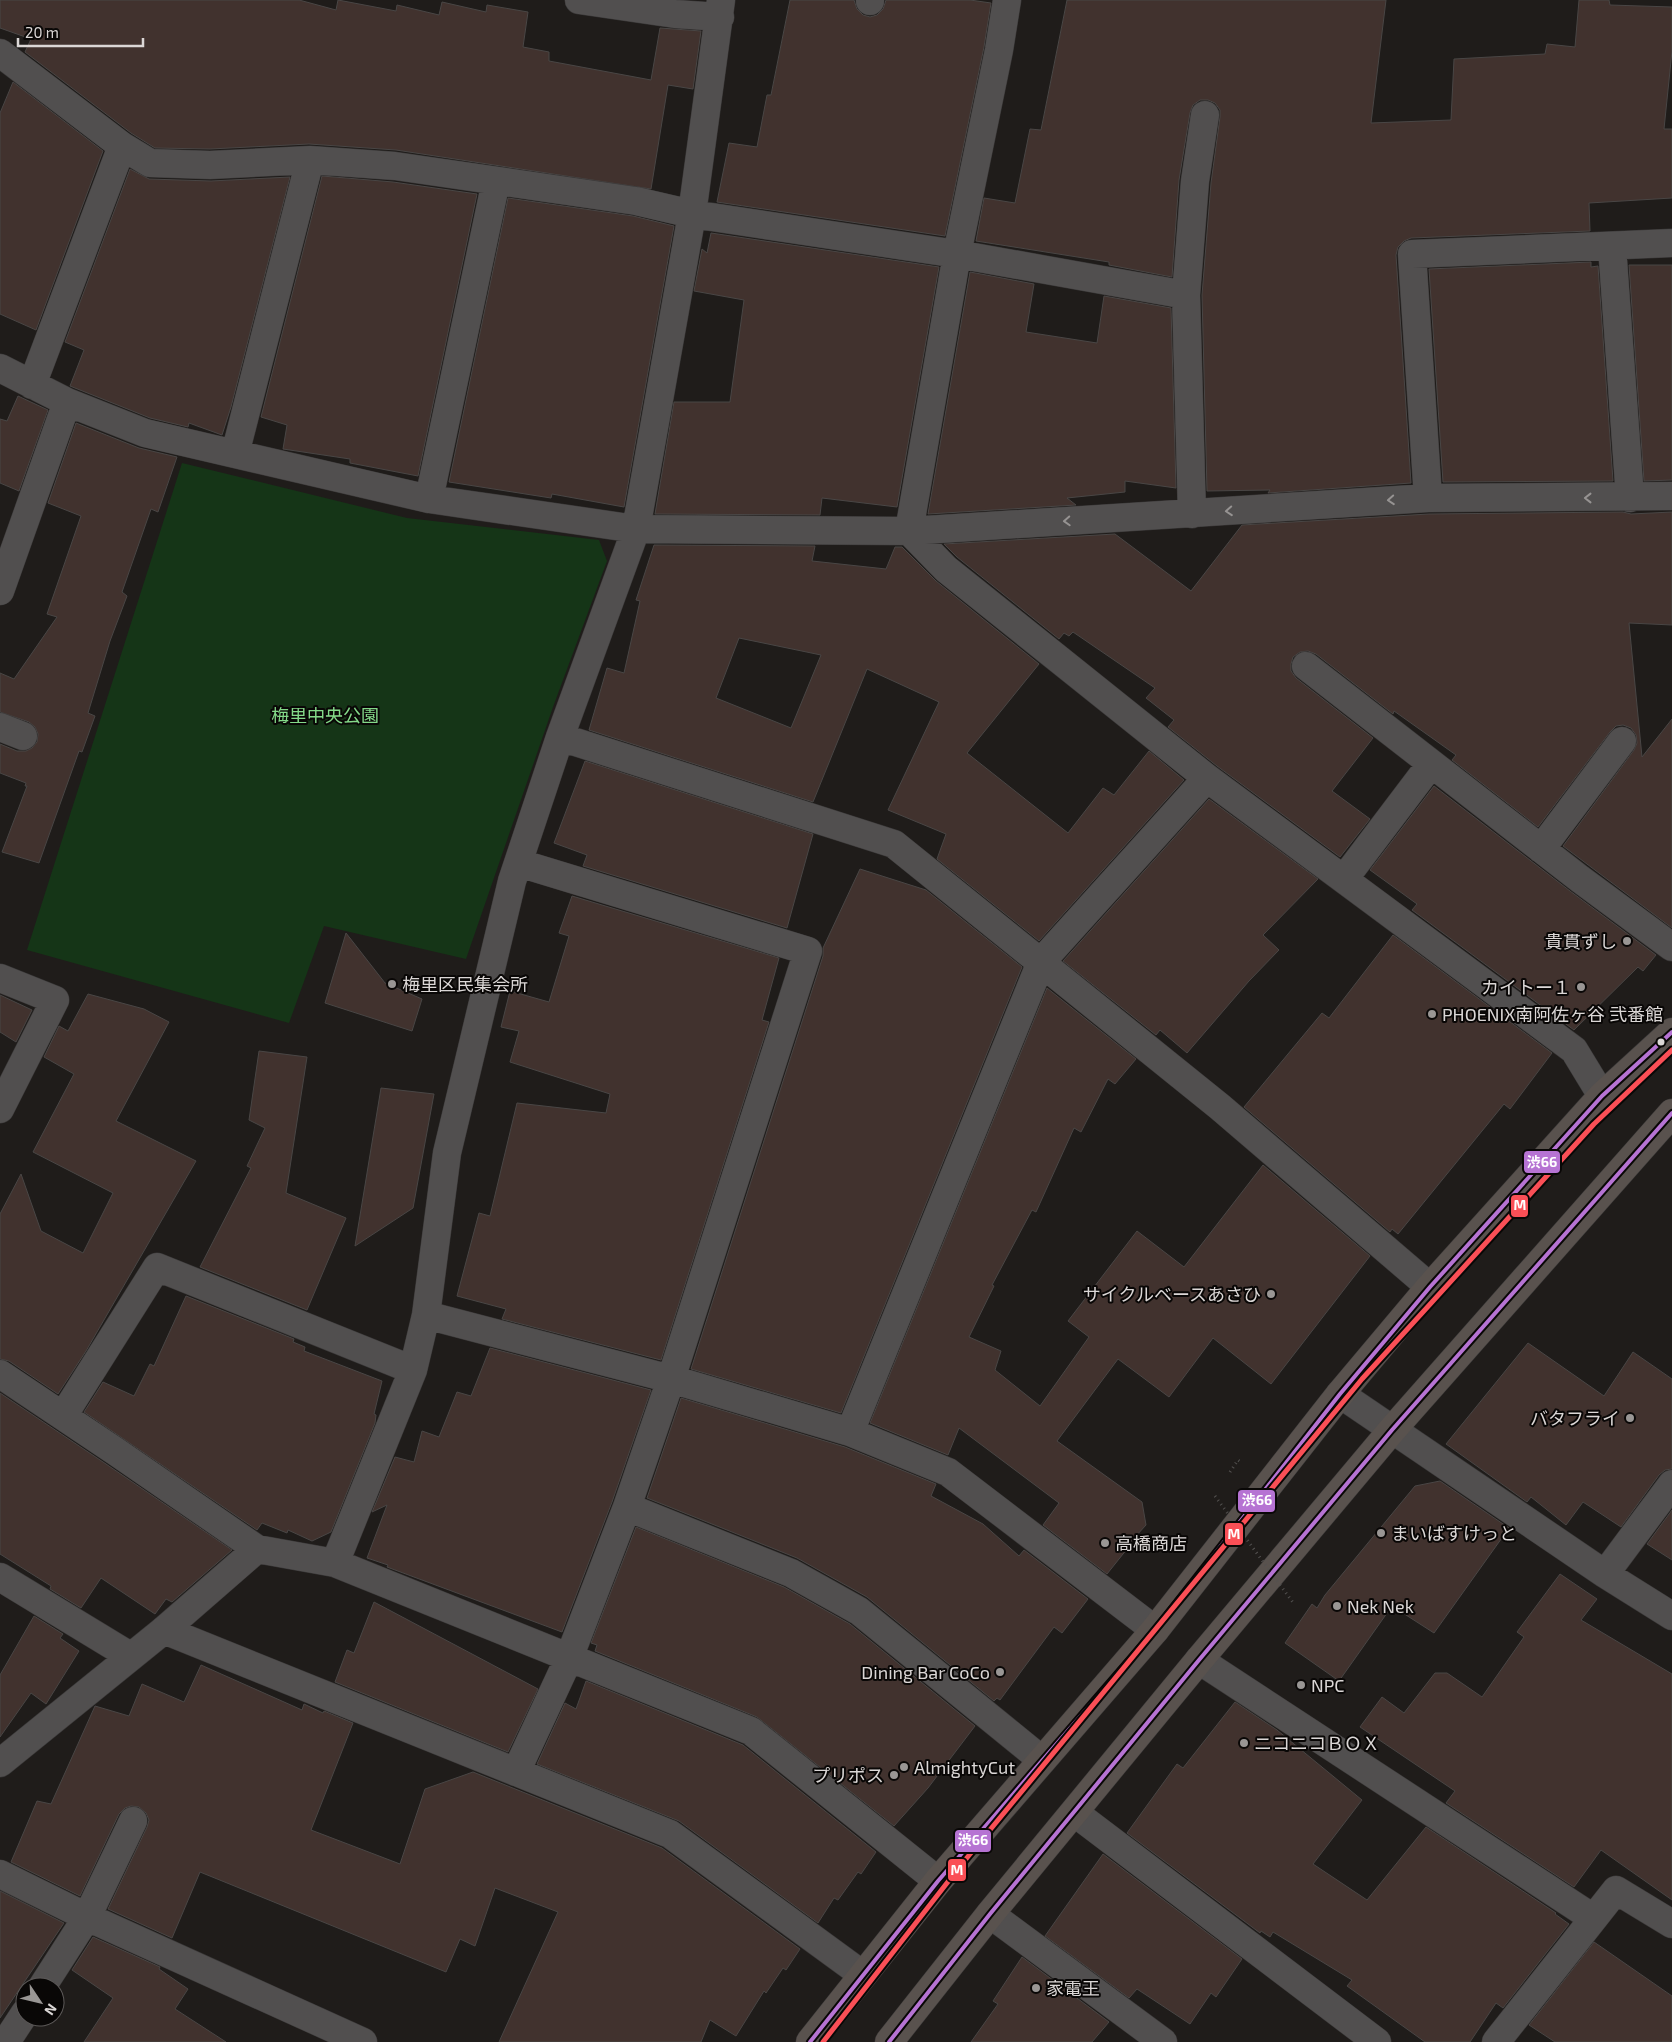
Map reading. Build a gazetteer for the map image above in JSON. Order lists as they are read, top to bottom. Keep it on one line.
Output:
{"parks":["梅里中央公園"],"places":["貴貫ずし","梅里区民集会所","カイトー１","PHOENIX南阿佐ヶ谷 弐番館","サイクルベースあさひ","バタフライ","まいばすけっと","高橋商店","Nek Nek","Dining Bar CoCo","NPC","ニコニコＢＯＸ","AlmightyCut","プリポス","家電王"],"lines":["transit line 渋66","transit line M"],"scale_bar":"20 m","north":"bottom right"}
